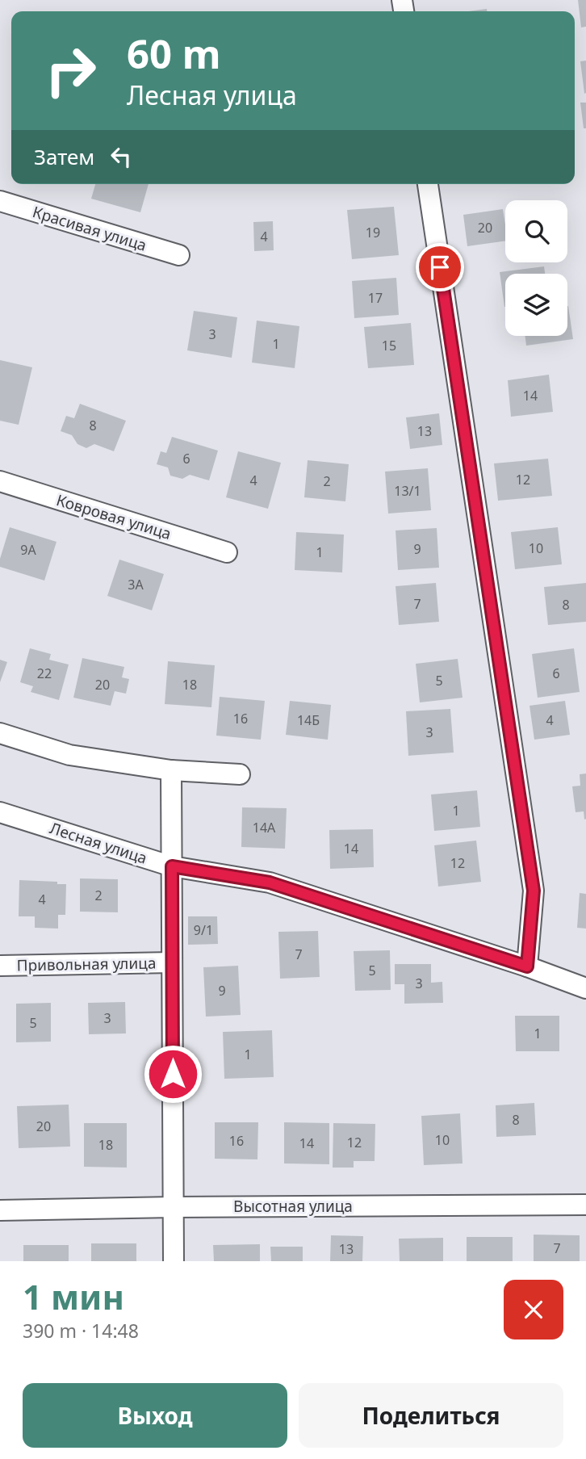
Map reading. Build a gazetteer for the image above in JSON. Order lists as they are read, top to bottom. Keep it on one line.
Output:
{"streets":{"street":["Красивая улица","Ковровая улица","Лесная улица","Привольная улица","Высотная улица"]},"house_numbers":["20","19","4","17","3","1","15","14","8","13","6","12","4","2","13/1","10","9","9А","1","3А","7","8","22","6","5","20","18","16","14Б","4","3","1","14А","14","12","2","4","9/1","7","5","3","9","3","5","1","1","8","20","10","16","12","14","18","7","13"],"page":{"turn":["60 m","Лесная улица"],"then":"Затем","heading":["1 мин","390 m · 14:48"],"buttons":["Выход","Поделиться"]}}
